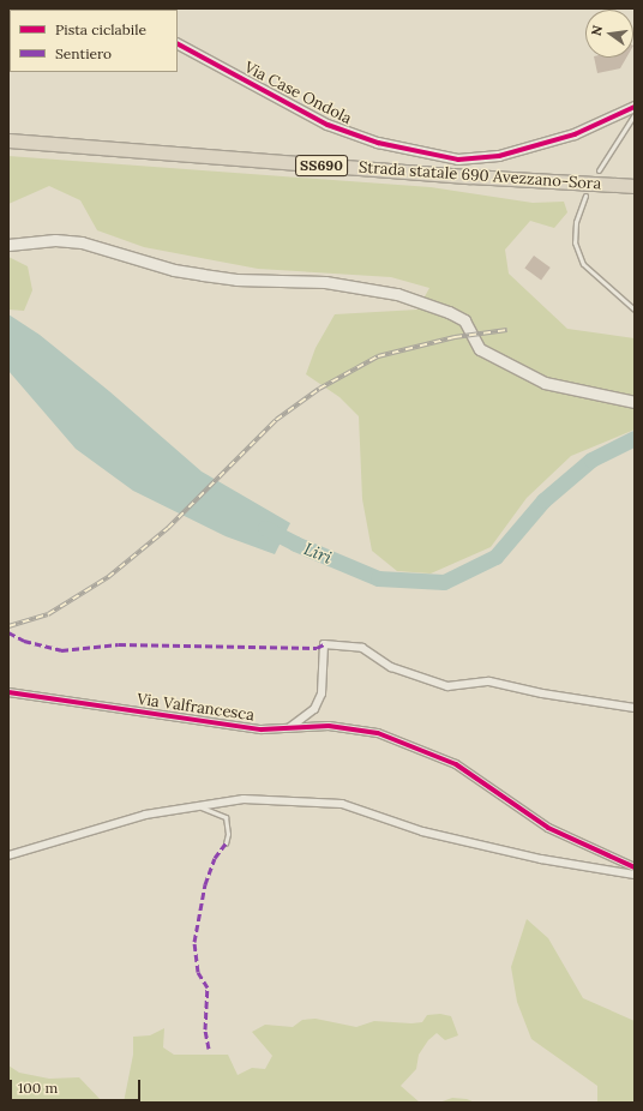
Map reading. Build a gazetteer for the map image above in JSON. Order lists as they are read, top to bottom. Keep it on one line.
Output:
{"streets":{"highway":["SS690","Strada statale 690 Avezzano-Sora"],"street":["Via Case Ondola","Via Valfrancesca"]},"water":["Liri"],"legend":["Pista ciclabile","Sentiero"],"scale_bar":"100 m","north":"left"}
